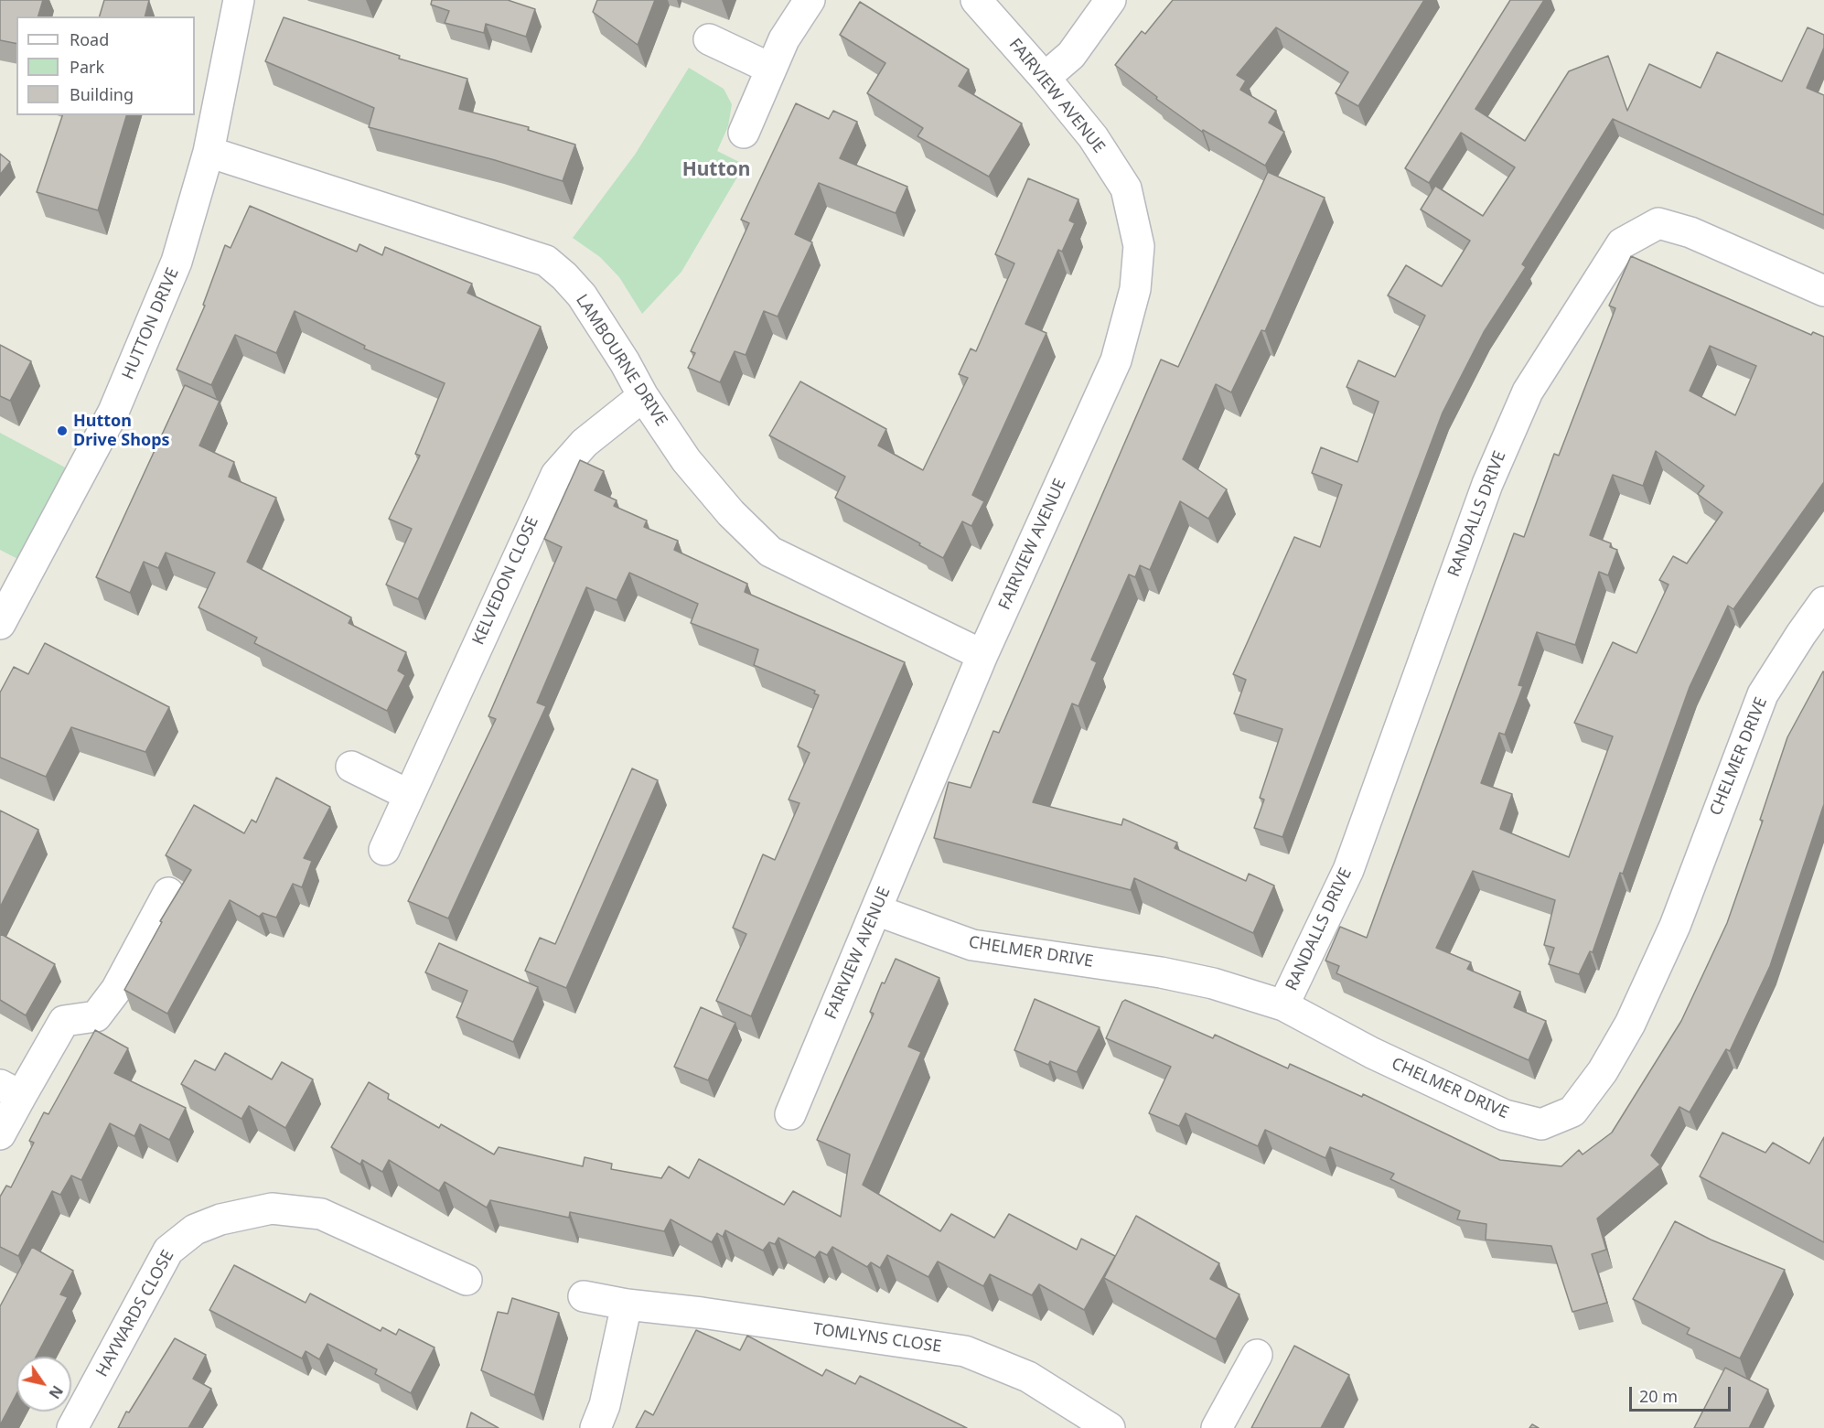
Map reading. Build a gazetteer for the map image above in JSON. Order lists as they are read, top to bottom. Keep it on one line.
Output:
{"streets":{"street":["FAIRVIEW AVENUE","HUTTON DRIVE","LAMBOURNE DRIVE","RANDALLS DRIVE","KELVEDON CLOSE","CHELMER DRIVE","HAYWARDS CLOSE","TOMLYNS CLOSE"]},"crossings":[["FAIRVIEW AVENUE","LAMBOURNE DRIVE"],["FAIRVIEW AVENUE","CHELMER DRIVE"],["HUTTON DRIVE","LAMBOURNE DRIVE"],["LAMBOURNE DRIVE","KELVEDON CLOSE"],["RANDALLS DRIVE","CHELMER DRIVE"]],"districts":["Hutton"],"places":["Hutton Drive Shops"],"legend":["Road","Park","Building"],"scale_bar":"20 m","north":"bottom right"}
